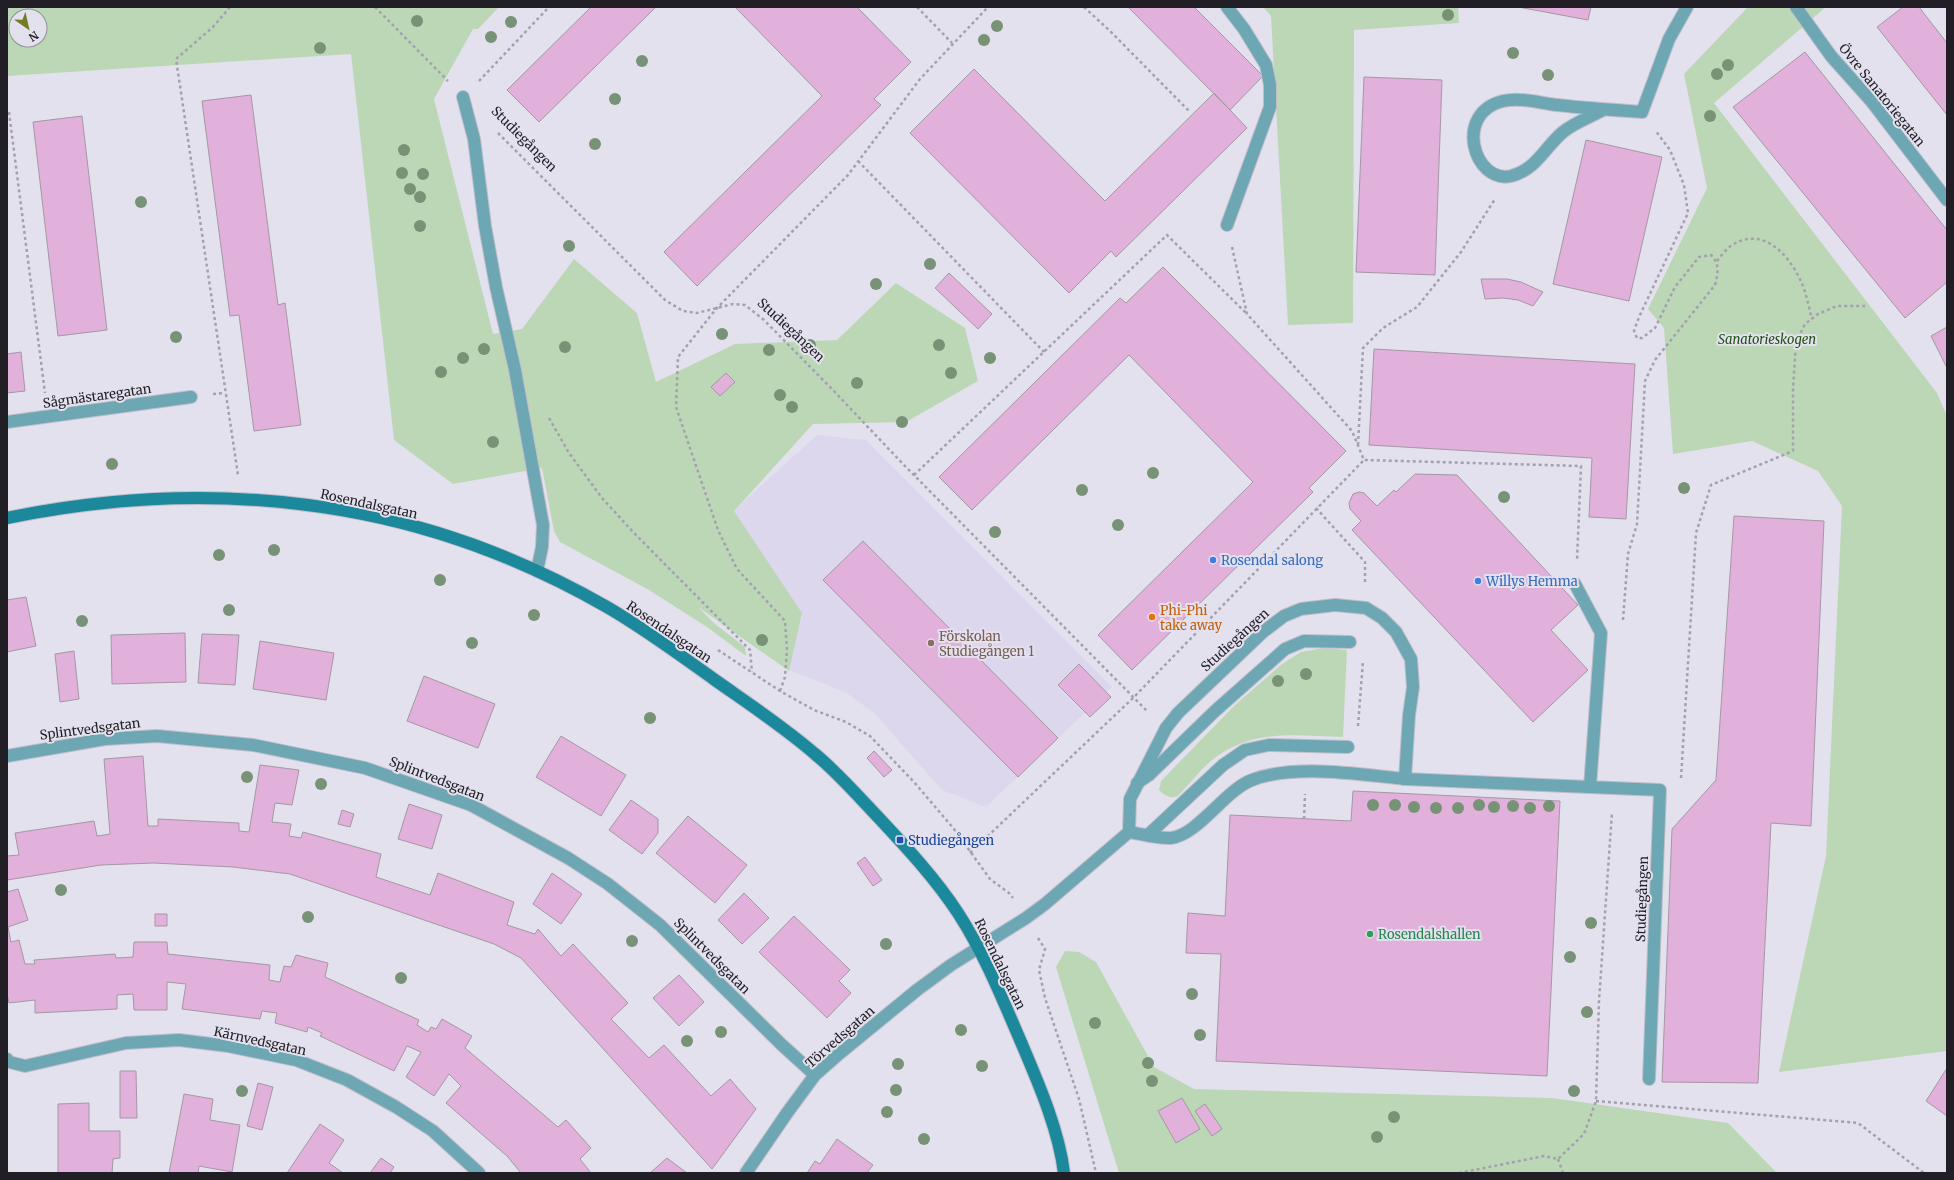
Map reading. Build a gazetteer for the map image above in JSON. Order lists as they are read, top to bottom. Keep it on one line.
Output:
{"streets":{"street":["Övre Sanatoriegatan","Studiegången","Sågmästaregatan","Rosendalsgatan","Splintvedsgatan","Törvedsgatan","Kärnvedsgatan"]},"crossings":[["Rosendalsgatan","Törvedsgatan"],["Splintvedsgatan","Törvedsgatan"]],"parks":["Sanatorieskogen"],"places":{"other":["Rosendal salong","Willys Hemma","Phi-Phi take away","Förskolan Studiegången 1","Rosendalshallen"],"transit":["Studiegången"]},"north":"bottom right"}
